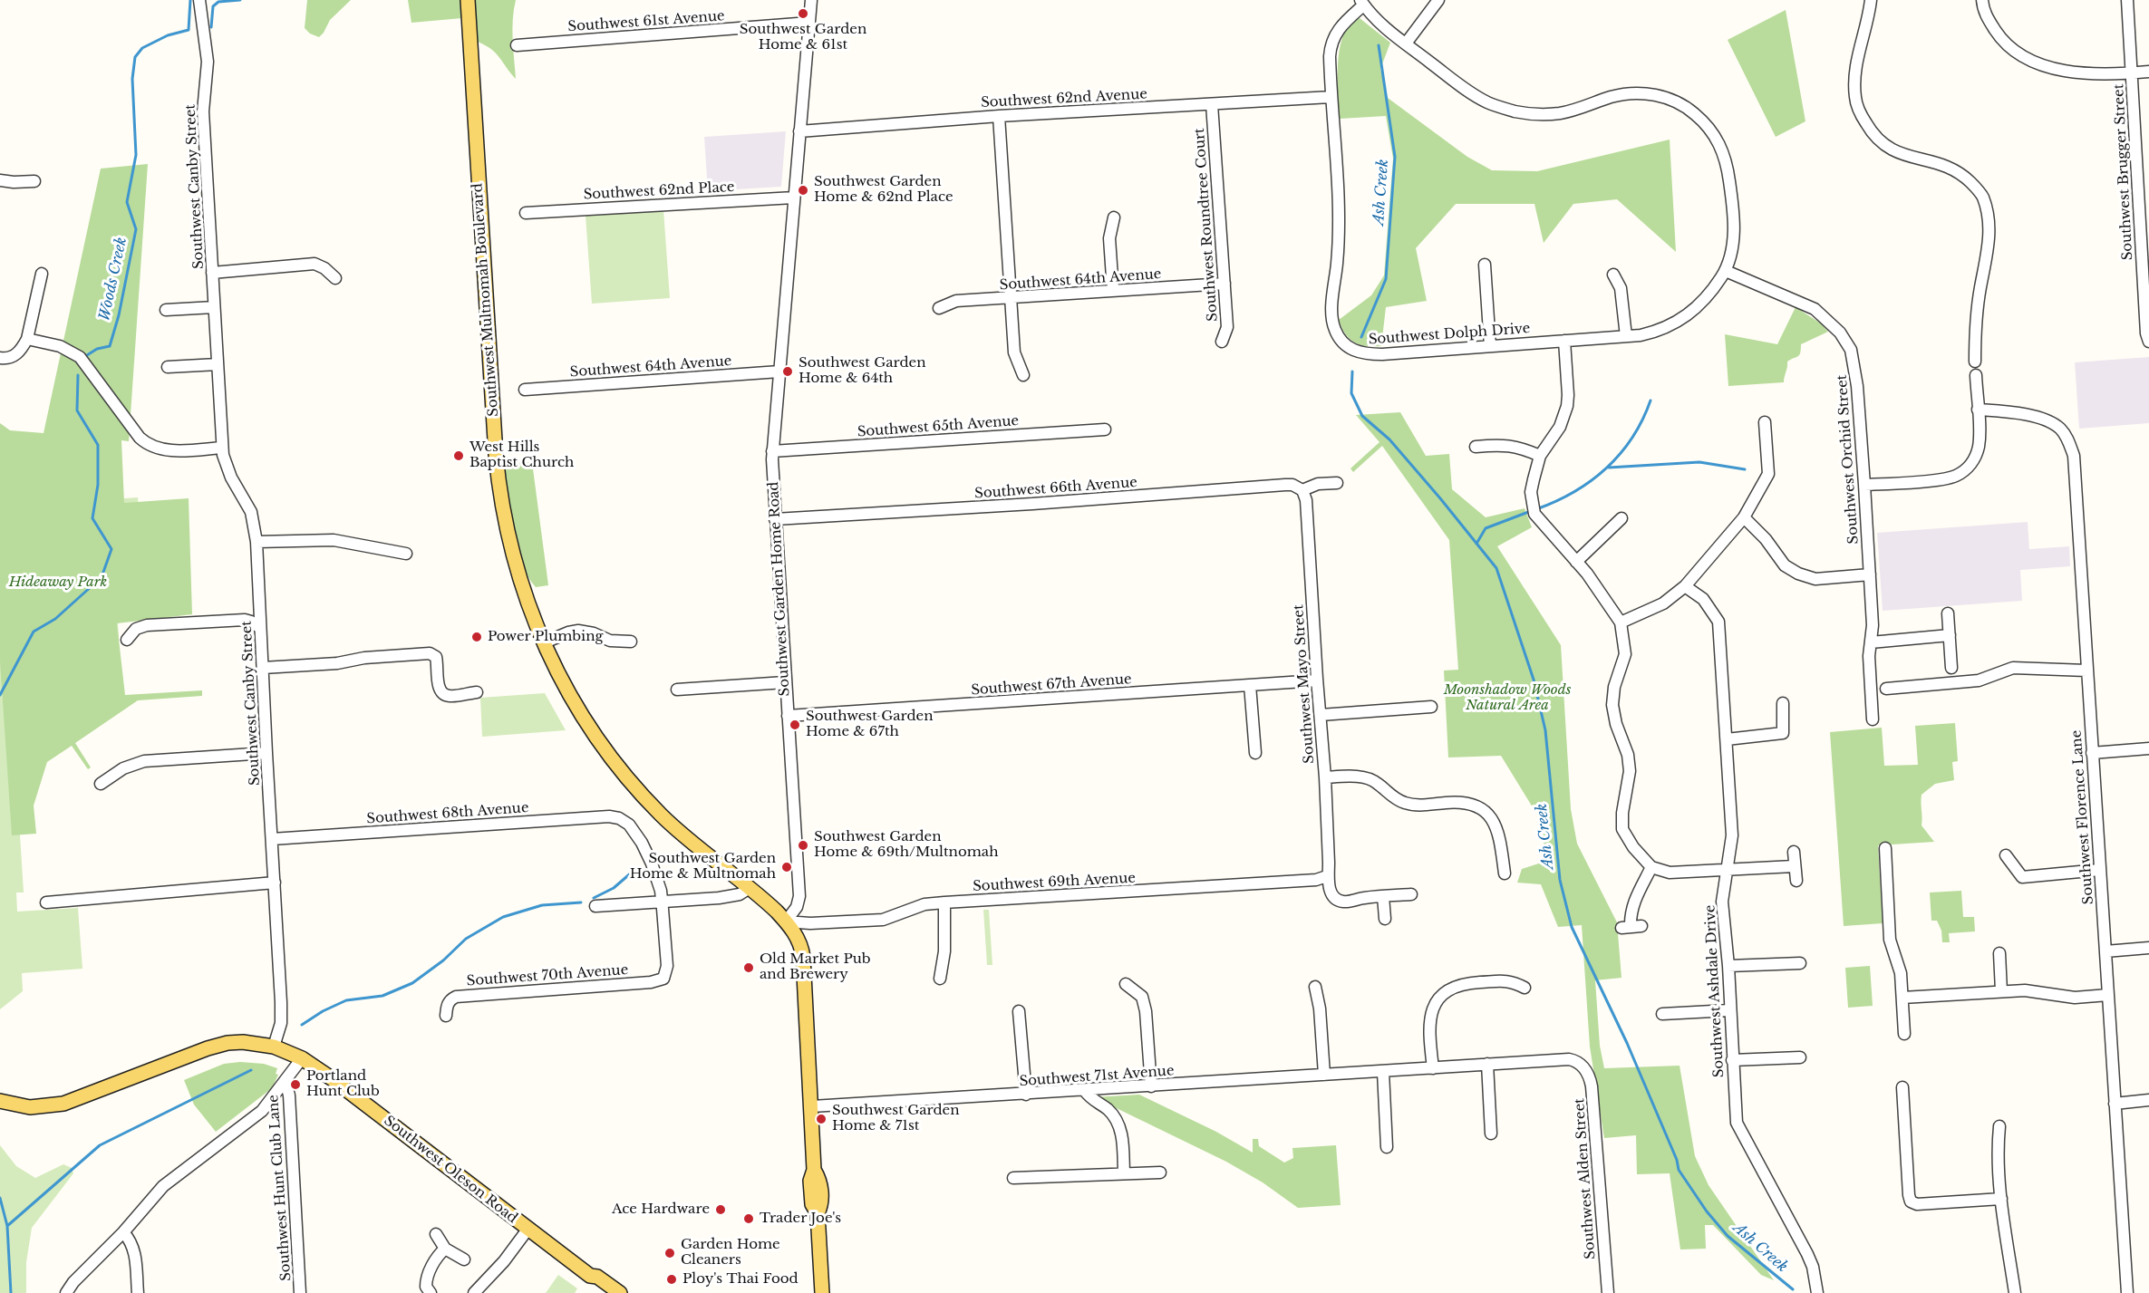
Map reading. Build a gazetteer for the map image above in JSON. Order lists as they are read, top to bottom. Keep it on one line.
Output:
{"streets":{"main road":["Southwest Multnomah Boulevard","Southwest Oleson Road"],"street":["Southwest 61st Avenue","Southwest 62nd Avenue","Southwest Brugger Street","Southwest Canby Street","Southwest 62nd Place","Southwest Roundtree Court","Southwest 64th Avenue","Southwest Dolph Drive","Southwest 65th Avenue","Southwest Orchid Street","Southwest 66th Avenue","Southwest Garden Home Road","Southwest Mayo Street","Southwest 67th Avenue","Southwest 68th Avenue","Southwest Florence Lane","Southwest 69th Avenue","Southwest 70th Avenue","Southwest Ashdale Drive","Southwest 71st Avenue","Southwest Alden Street","Southwest Hunt Club Lane"]},"crossings":[["Southwest 61st Avenue","Southwest Garden Home Road"],["Southwest 62nd Avenue","Southwest Roundtree Court"],["Southwest 62nd Avenue","Southwest Dolph Drive"],["Southwest 62nd Avenue","Southwest Garden Home Road"],["Southwest Canby Street","Southwest 68th Avenue"],["Southwest Canby Street","Southwest Oleson Road"],["Southwest 62nd Place","Southwest Garden Home Road"],["Southwest Roundtree Court","Southwest 64th Avenue"],["Southwest 64th Avenue","Southwest Garden Home Road"],["Southwest Multnomah Boulevard","Southwest Garden Home Road"],["Southwest Multnomah Boulevard","Southwest 69th Avenue"],["Southwest Dolph Drive","Southwest Orchid Street"],["Southwest 65th Avenue","Southwest Garden Home Road"],["Southwest 66th Avenue","Southwest Garden Home Road"],["Southwest 66th Avenue","Southwest Mayo Street"],["Southwest Garden Home Road","Southwest 67th Avenue"],["Southwest Garden Home Road","Southwest 69th Avenue"],["Southwest Mayo Street","Southwest 67th Avenue"],["Southwest Mayo Street","Southwest 69th Avenue"],["Southwest 68th Avenue","Southwest 70th Avenue"],["Southwest 71st Avenue","Southwest Alden Street"]],"water":["Ash Creek","Woods Creek"],"parks":["Hideaway Park","Moonshadow Woods Natural Area"],"places":["Southwest Garden Home & 61st","Southwest Garden Home & 62nd Place","Southwest Garden Home & 64th","West Hills Baptist Church","Power Plumbing","Southwest Garden Home & 67th","Southwest Garden Home & 69th/Multnomah","Southwest Garden Home & Multnomah","Old Market Pub and Brewery","Portland Hunt Club","Southwest Garden Home & 71st","Ace Hardware","Trader Joe's","Garden Home Cleaners","Ploy's Thai Food"]}
